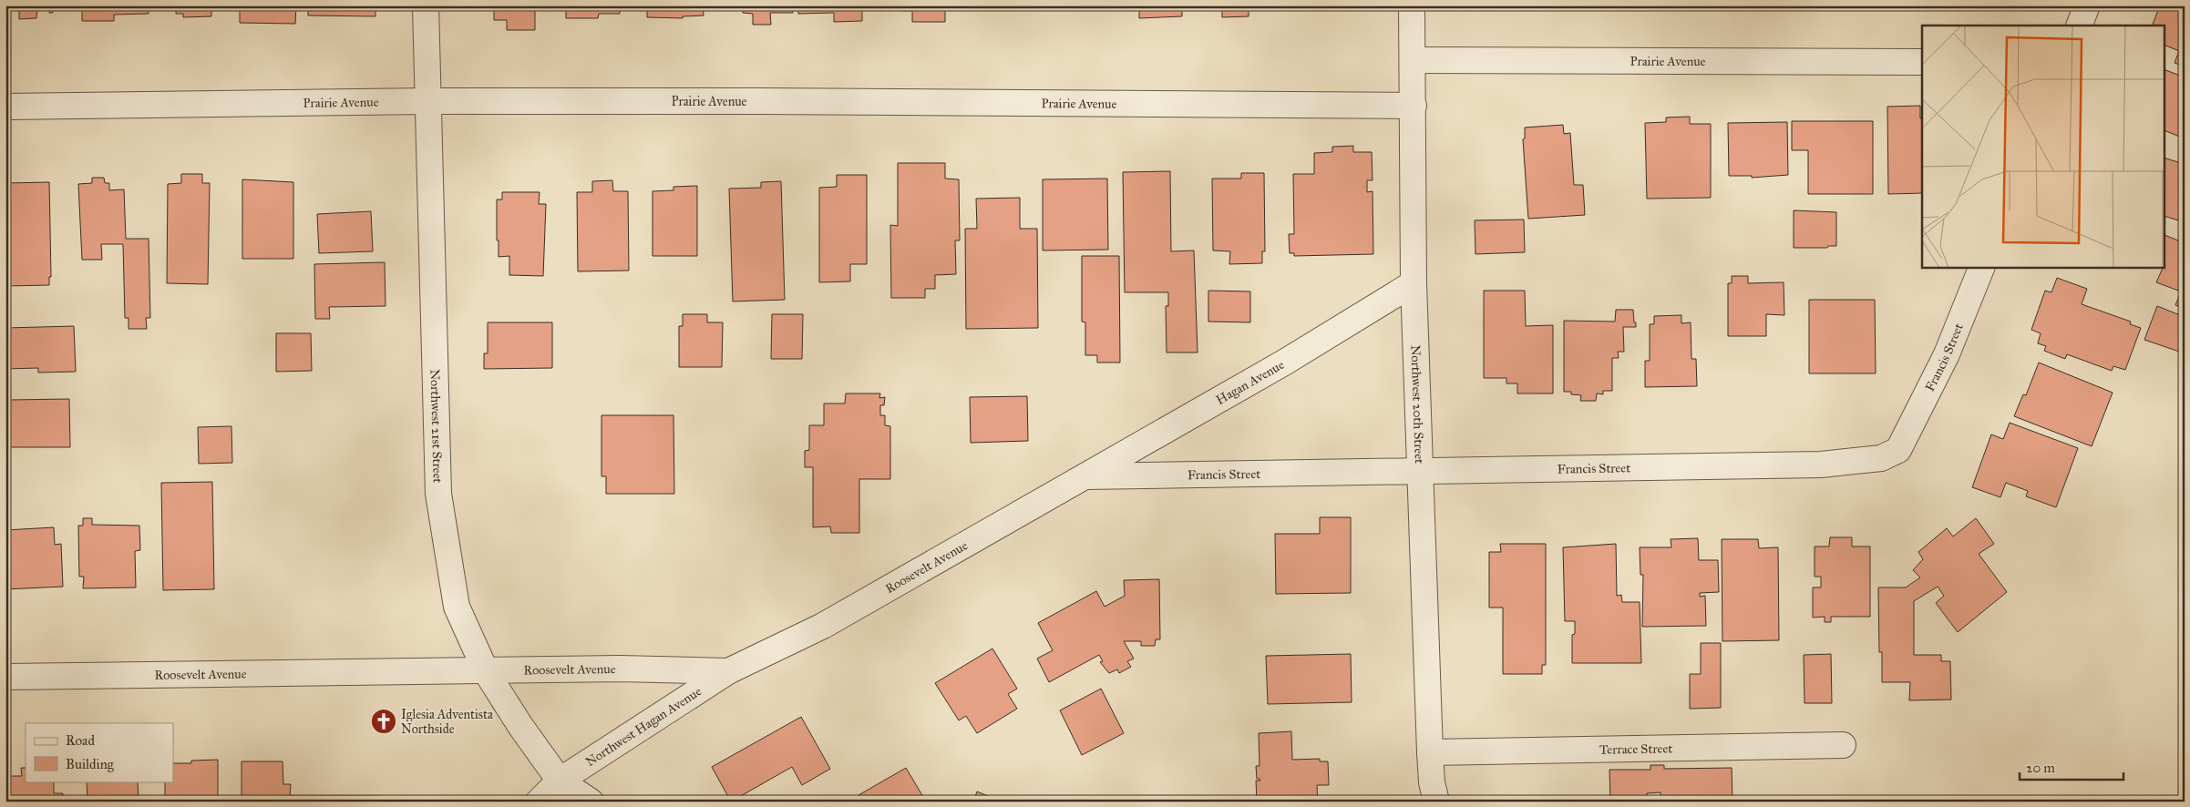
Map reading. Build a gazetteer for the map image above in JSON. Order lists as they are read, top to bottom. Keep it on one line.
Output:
{"streets":{"street":["Prairie Avenue","Francis Street","Hagan Avenue","Northwest 20th Street","Northwest 21st Street","Roosevelt Avenue","Northwest Hagan Avenue","Terrace Street"]},"crossings":[["Prairie Avenue","Northwest 20th Street"],["Prairie Avenue","Northwest 21st Street"],["Francis Street","Hagan Avenue"],["Francis Street","Northwest 20th Street"],["Francis Street","Roosevelt Avenue"],["Hagan Avenue","Northwest 20th Street"],["Hagan Avenue","Roosevelt Avenue"],["Northwest 20th Street","Terrace Street"],["Northwest 21st Street","Roosevelt Avenue"],["Northwest 21st Street","Northwest Hagan Avenue"],["Roosevelt Avenue","Northwest Hagan Avenue"]],"places":{"church":["Iglesia Adventista Northside"]},"legend":["Road","Building"],"scale_bar":"20 m"}
